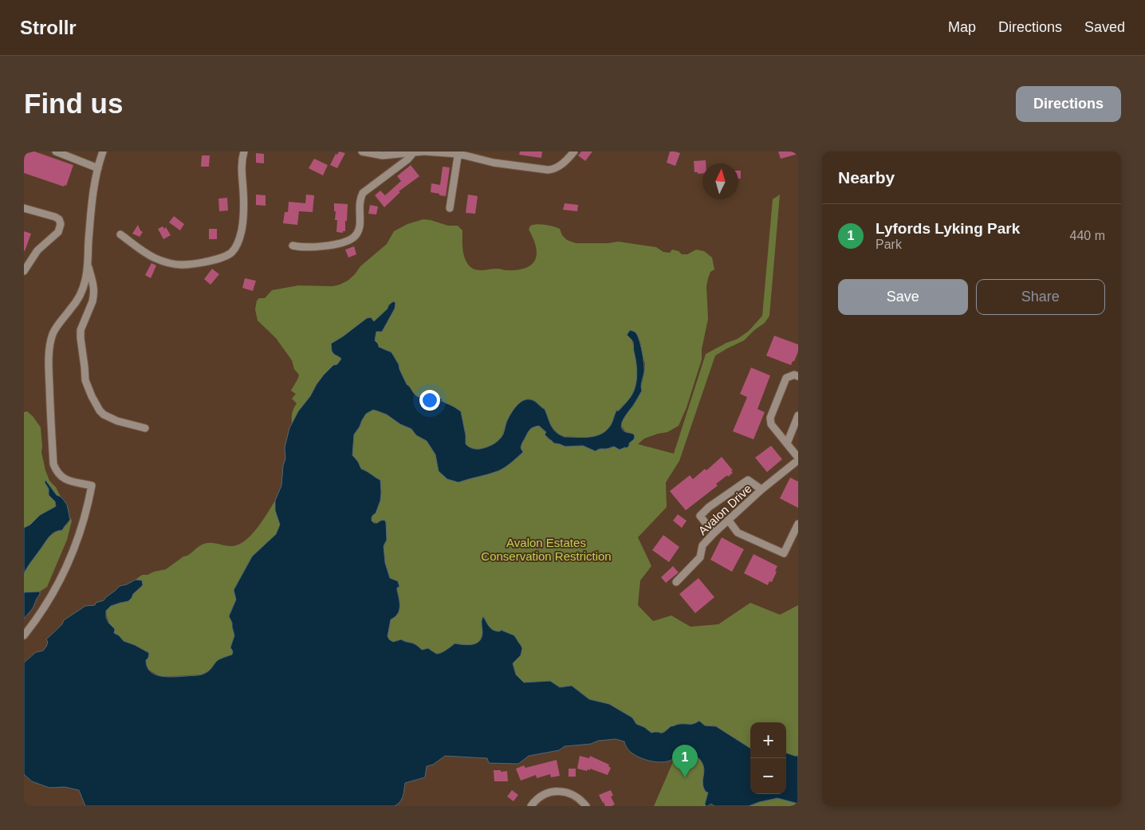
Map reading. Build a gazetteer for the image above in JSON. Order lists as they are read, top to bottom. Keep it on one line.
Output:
{"streets":{"street":["Avalon Drive"]},"parks":["Avalon Estates Conservation Restriction"],"north":"top","page":{"header":"Strollr","nav":["Map","Directions","Saved"],"buttons":["Directions",["Save","Share"]],"title":"Find us","heading":"Nearby","list":[{"mark":"1","name":"Lyfords Lyking Park","note":"Park","value":"440 m"}],"map_buttons":["+","−"],"pins":"1"}}
